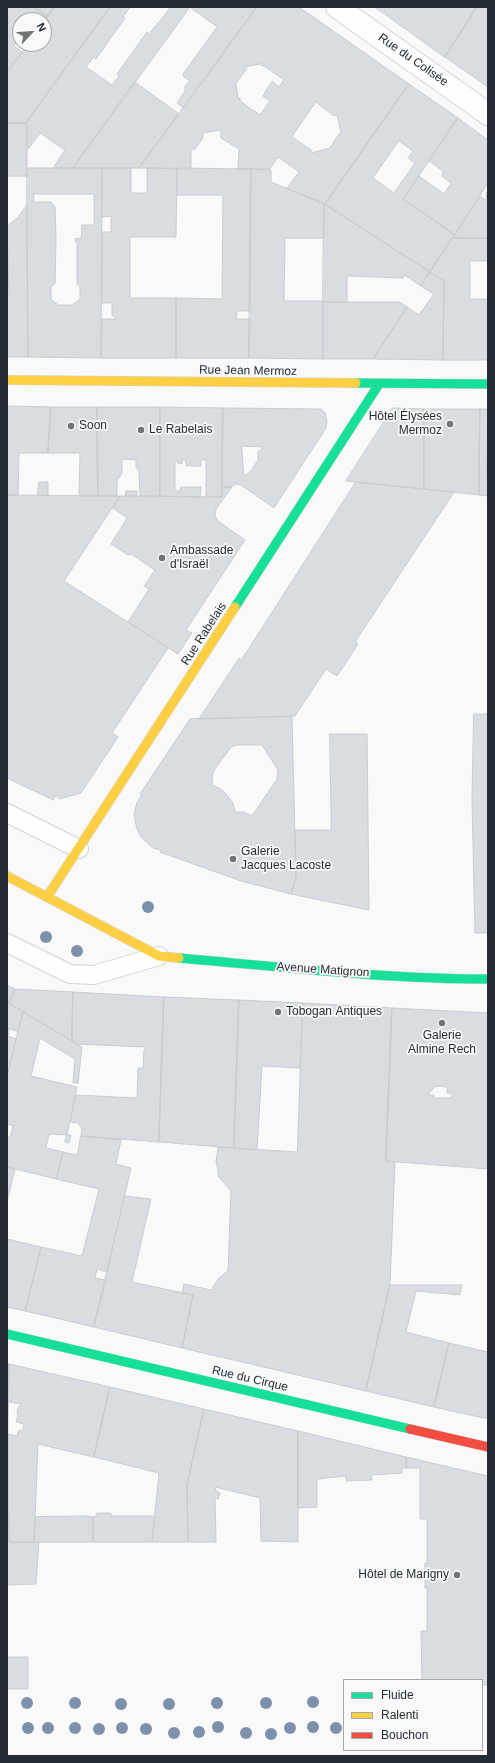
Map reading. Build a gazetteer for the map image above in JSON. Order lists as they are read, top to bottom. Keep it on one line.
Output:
{"streets":{"street":["Rue du Colisée","Rue Jean Mermoz","Rue Rabelais","Avenue Matignon","Rue du Cirque"]},"crossings":[["Rue Jean Mermoz","Rue Rabelais"],["Rue Rabelais","Avenue Matignon"]],"places":["Hôtel Élysées Mermoz","Soon","Le Rabelais","Ambassade d'Israël","Galerie Jacques Lacoste","Tobogan Antiques","Galerie Almine Rech","Hôtel de Marigny"],"legend":["Fluide","Ralenti","Bouchon"],"north":"top right"}
